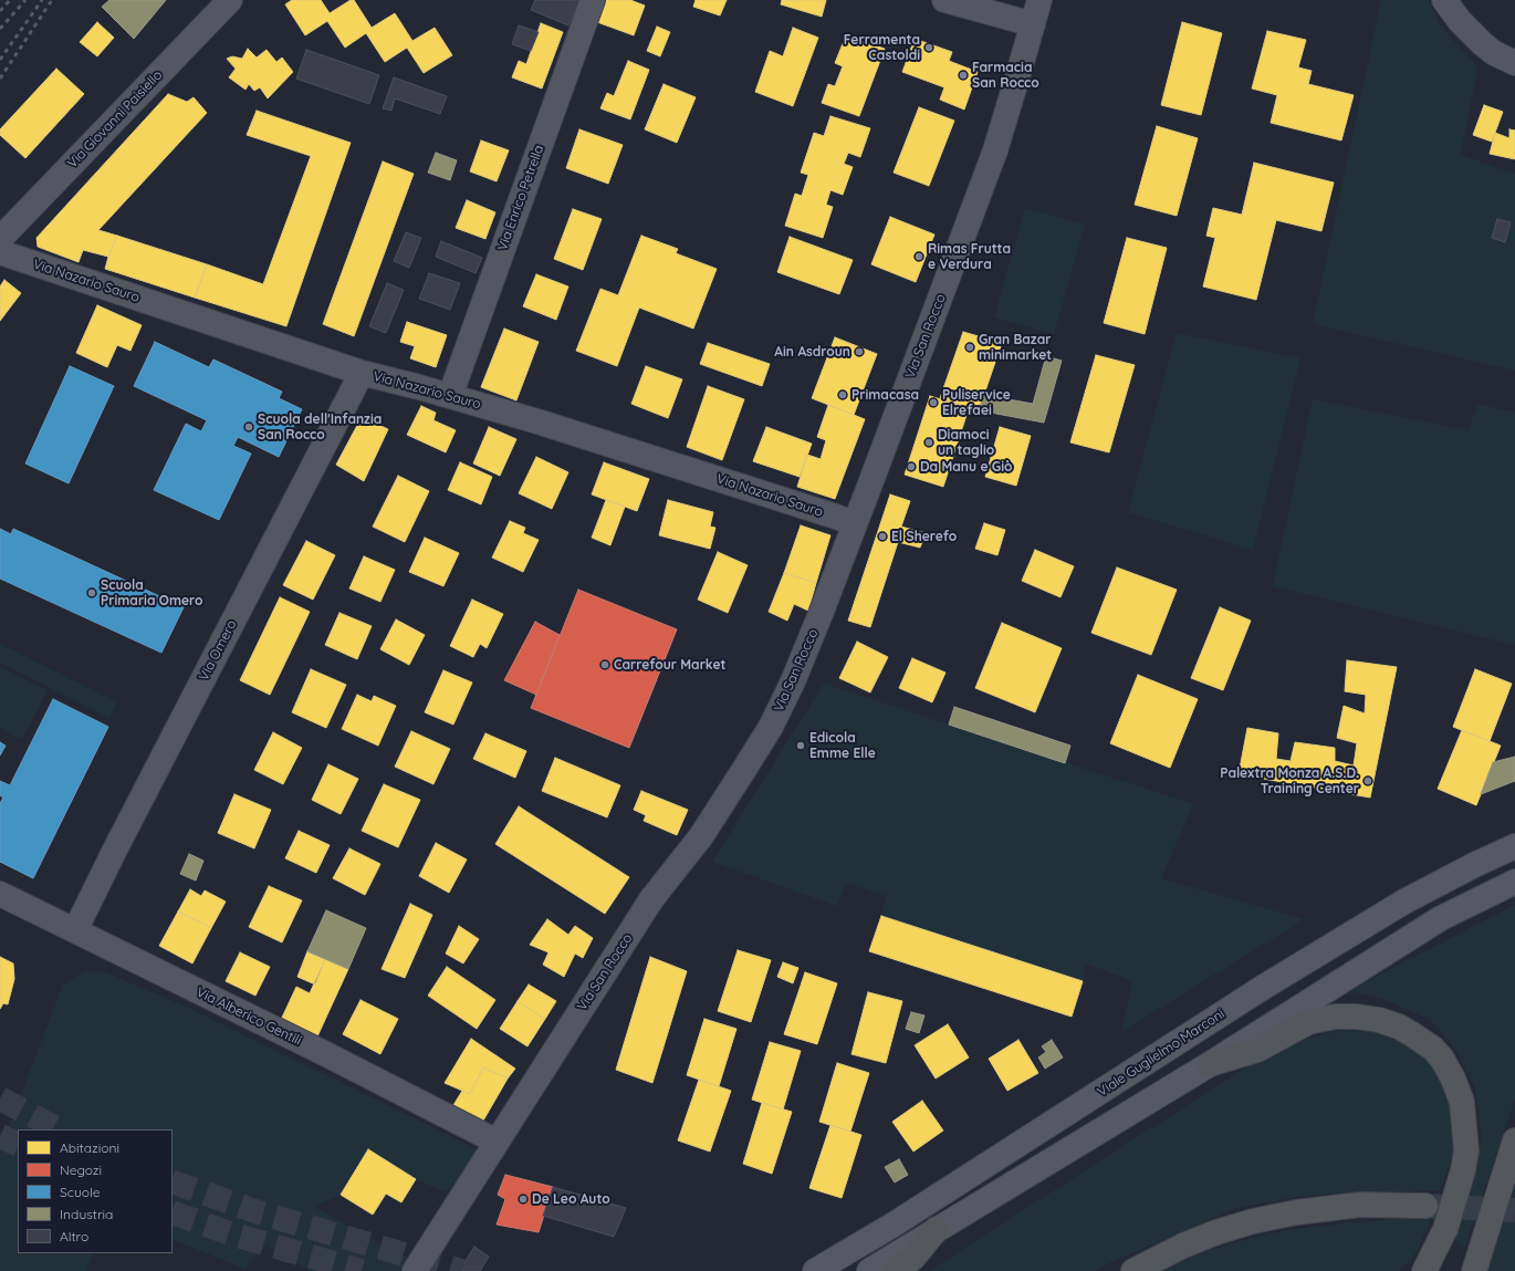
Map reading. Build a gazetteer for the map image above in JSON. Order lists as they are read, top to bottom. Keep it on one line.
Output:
{"streets":{"main road":["Viale Guglielmo Marconi"],"street":["Via Giovanni Paisiello","Via Enrico Petrella","Via Nazario Sauro","Via San Rocco","Via Omero","Via Alberico Gentili"]},"crossings":[["Via Enrico Petrella","Via Nazario Sauro"],["Via Nazario Sauro","Via San Rocco"],["Via Nazario Sauro","Via Omero"],["Via San Rocco","Via Alberico Gentili"],["Via Omero","Via Alberico Gentili"]],"places":["Ferramenta Castoldi","Farmacia San Rocco","Rimas Frutta e Verdura","Gran Bazar minimarket","Ain Asdroun","Primacasa","Puliservice Elrefaei","Scuola dell'Infanzia San Rocco","Diamoci un taglio","Da Manu e Giò","El Sherefo","Scuola Primaria Omero","Carrefour Market","Edicola Emme Elle","Palextra Monza A.S.D. Training Center","De Leo Auto"],"legend":["Abitazioni","Negozi","Scuole","Industria","Altro"]}
